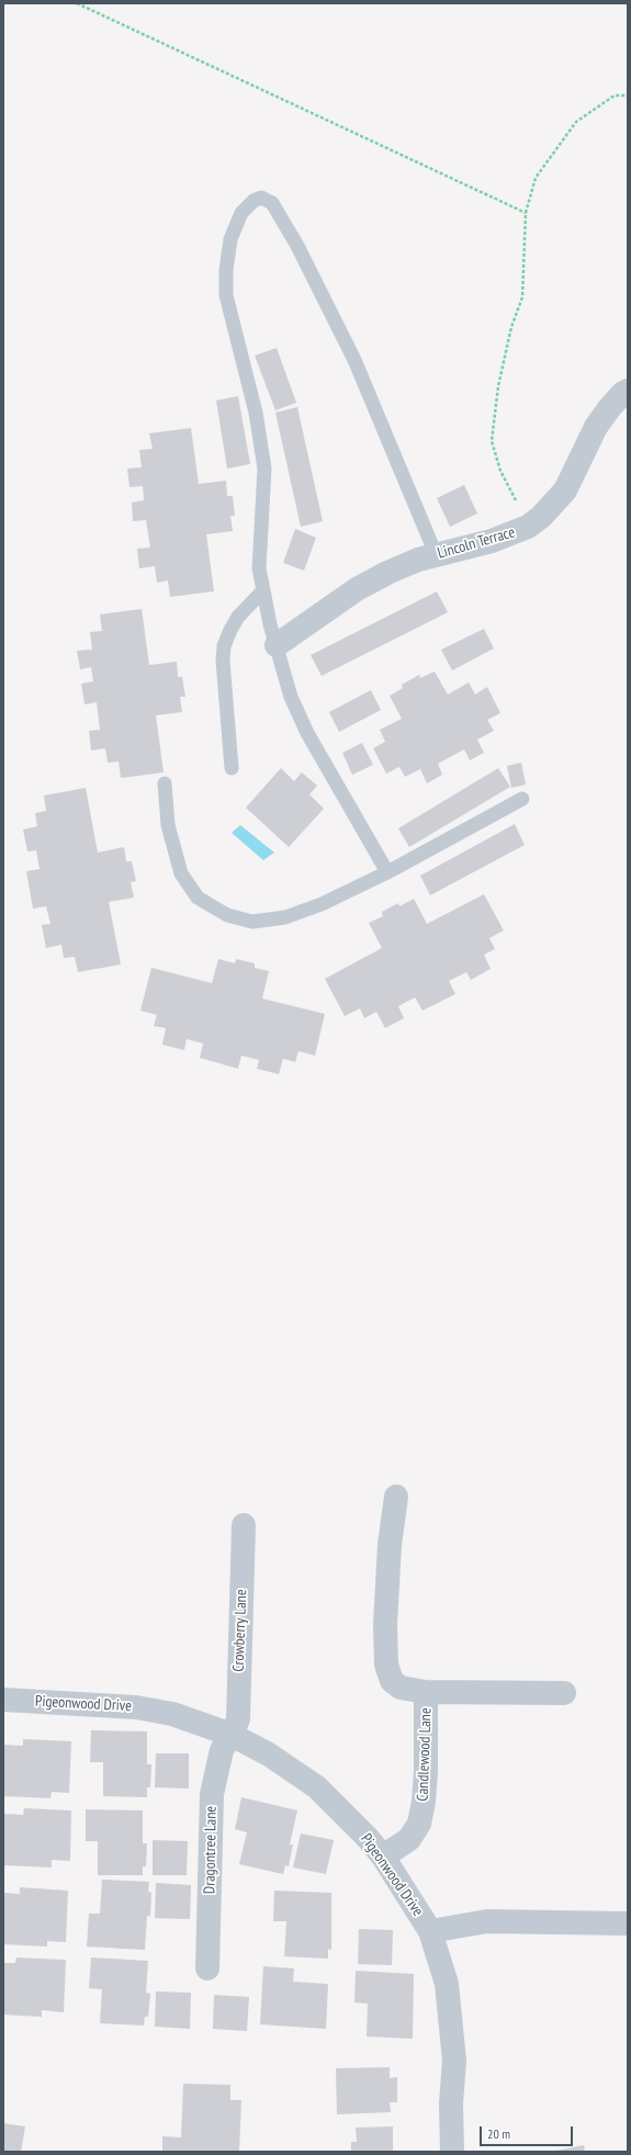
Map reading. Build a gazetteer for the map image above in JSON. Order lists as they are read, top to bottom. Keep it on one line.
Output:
{"streets":{"street":["Lincoln Terrace","Crowberry Lane","Pigeonwood Drive","Candlewood Lane","Dragontree Lane"]},"crossings":[["Crowberry Lane","Pigeonwood Drive"],["Crowberry Lane","Dragontree Lane"],["Pigeonwood Drive","Candlewood Lane"],["Pigeonwood Drive","Dragontree Lane"]],"scale_bar":"20 m"}
